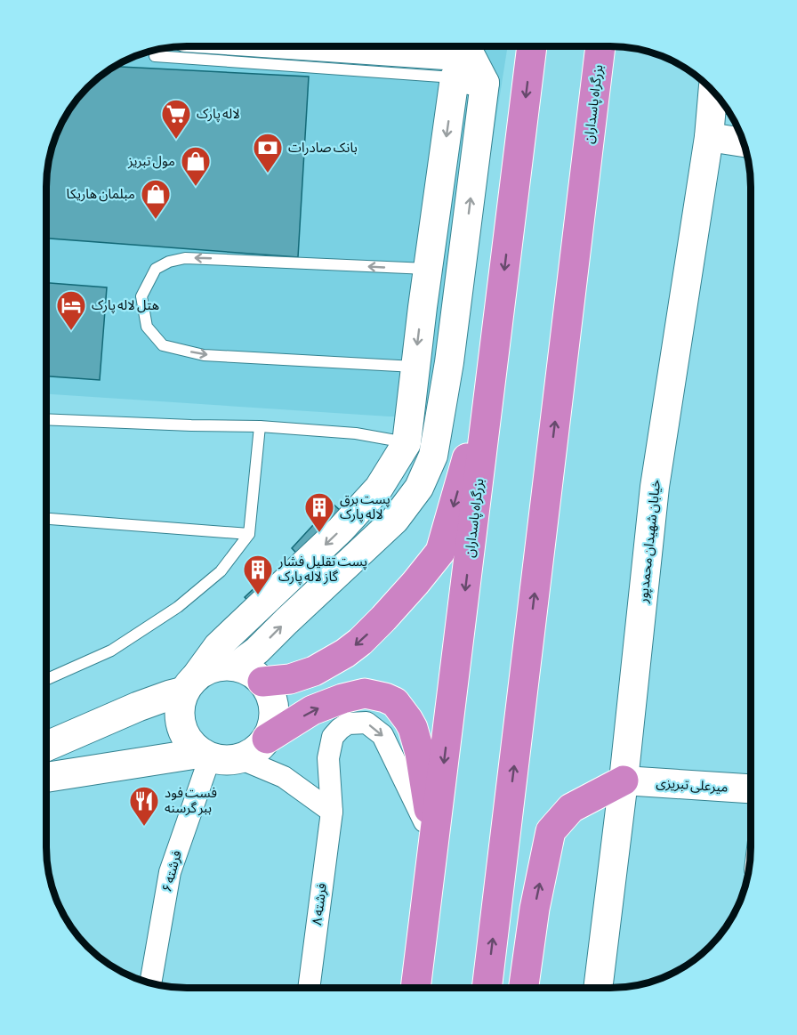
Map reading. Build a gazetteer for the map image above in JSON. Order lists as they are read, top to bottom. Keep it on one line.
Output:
{"streets":{"highway":["بزرگراه پاسداران"],"street":["خیابان شهیدان محمدپور","میرعلی تبریزی","فرشته ۶","فرشته ۸"]},"crossings":[["بزرگراه پاسداران","فرشته ۸"],["خیابان شهیدان محمدپور","میرعلی تبریزی"]],"places":{"supermarket":["لاله پارک"],"bank":["بانک صادرات"],"shop":["مول تبریز","مبلمان هاریکا"],"hotel":["هتل لاله پارک"],"building":["پست برق لاله پارک","پست تقلیل فشار گاز لاله پارک"],"restaurant":["فست فود ببر گرسنه"]}}
